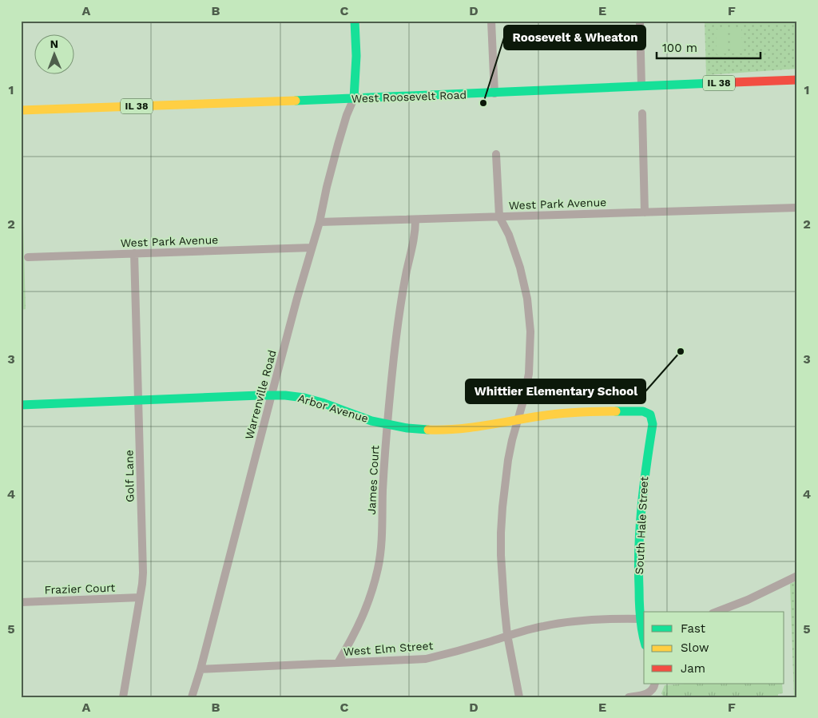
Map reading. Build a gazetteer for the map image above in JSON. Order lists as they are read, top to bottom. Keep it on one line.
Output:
{"streets":{"street":["IL 38","West Roosevelt Road","West Park Avenue","Warrenville Road","Arbor Avenue","Golf Lane","James Court","South Hale Street","Frazier Court","West Elm Street"]},"crossings":[["West Roosevelt Road","Warrenville Road"],["West Park Avenue","Warrenville Road"],["West Park Avenue","Golf Lane"],["West Park Avenue","James Court"],["Warrenville Road","Arbor Avenue"],["Warrenville Road","West Elm Street"],["Arbor Avenue","Golf Lane"],["Arbor Avenue","James Court"],["Arbor Avenue","South Hale Street"],["Golf Lane","Frazier Court"],["James Court","West Elm Street"],["South Hale Street","West Elm Street"]],"places":["Roosevelt & Wheaton","Whittier Elementary School"],"legend":["Fast","Slow","Jam"],"scale_bar":"100 m","north":"top","grid":{"columns":["A","B","C","D","E","F"],"rows":["1","2","3","4","5"]}}
